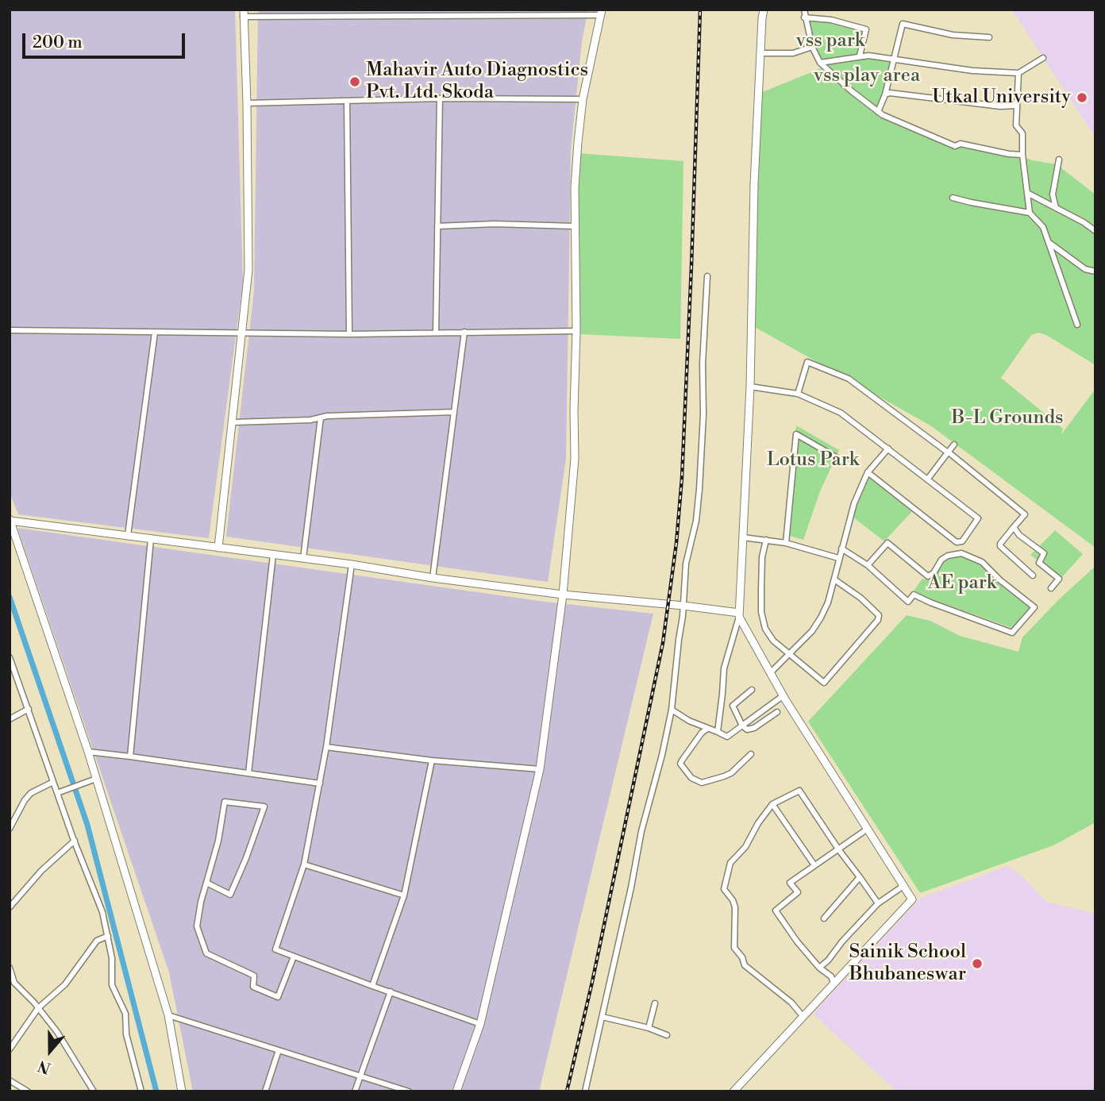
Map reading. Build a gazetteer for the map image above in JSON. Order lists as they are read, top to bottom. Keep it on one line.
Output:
{"parks":["vss park","vss play area","B-L Grounds","Lotus Park","AE park"],"places":["Mahavir Auto Diagnostics Pvt. Ltd. Skoda","Utkal University","Sainik School Bhubaneswar"],"scale_bar":"200 m","north":"bottom"}
